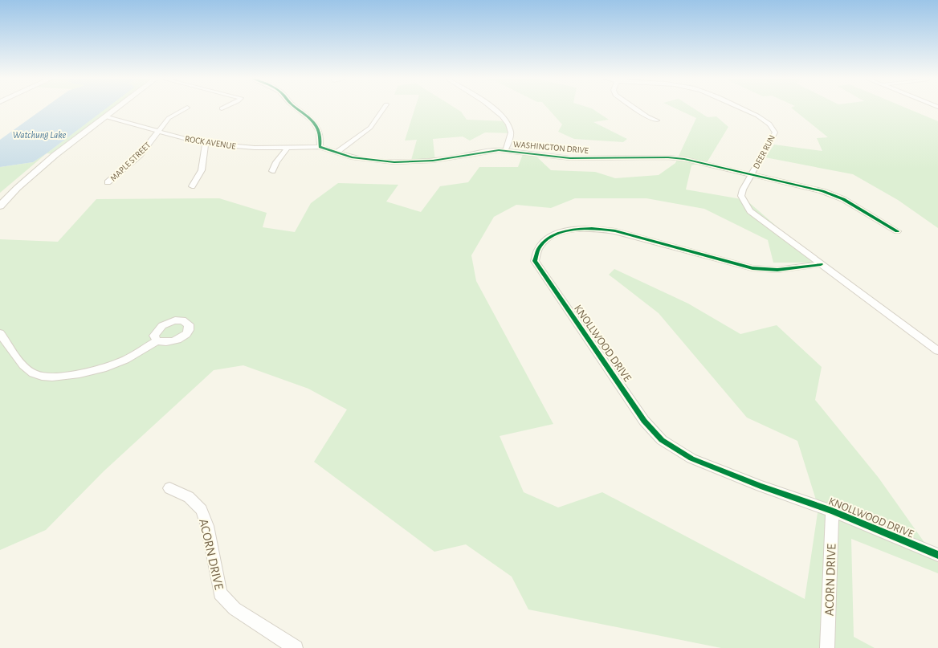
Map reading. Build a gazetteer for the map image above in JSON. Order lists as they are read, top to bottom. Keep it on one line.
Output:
{"streets":{"street":["ROCK AVENUE","WASHINGTON DRIVE","DEER RUN","MAPLE STREET","KNOLLWOOD DRIVE","ACORN DRIVE"]},"crossings":[["ROCK AVENUE","WASHINGTON DRIVE"],["ROCK AVENUE","MAPLE STREET"],["WASHINGTON DRIVE","DEER RUN"],["DEER RUN","KNOLLWOOD DRIVE"],["KNOLLWOOD DRIVE","ACORN DRIVE"]],"water":["Watchung Lake"]}
